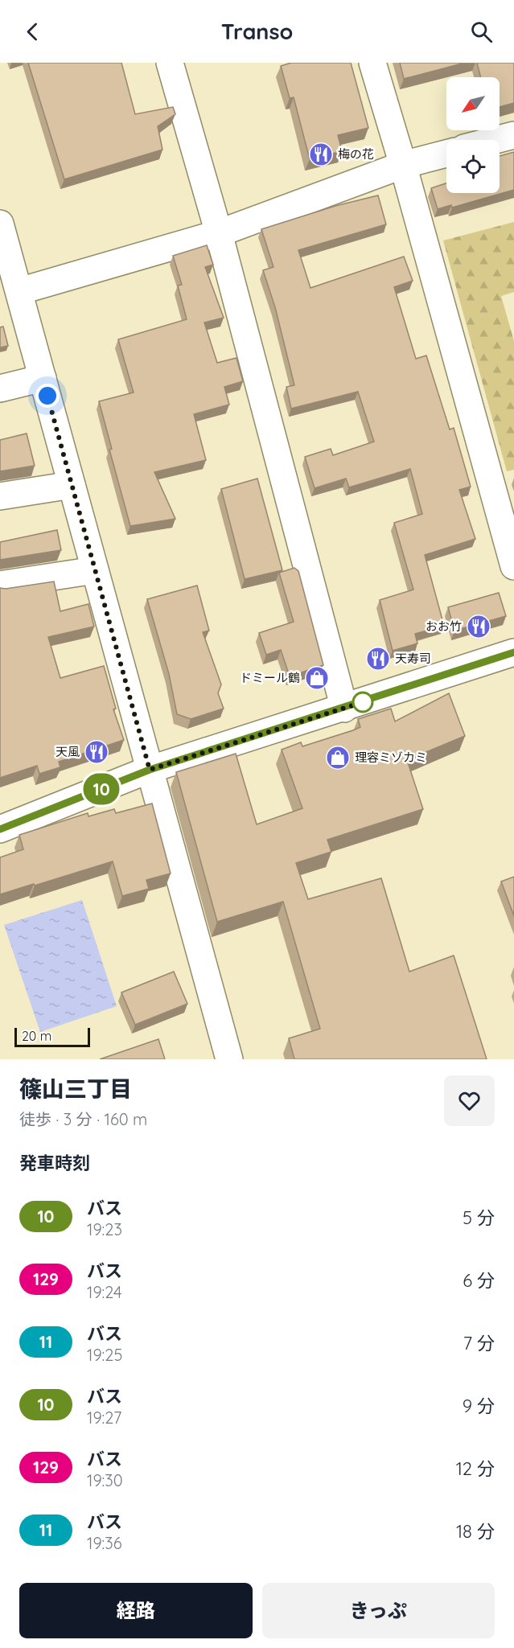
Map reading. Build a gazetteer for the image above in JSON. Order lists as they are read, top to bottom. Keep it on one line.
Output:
{"places":{"restaurant":["梅の花","おお竹","天寿司","天風"],"shop":["ドミール鶴","理容ミゾカミ"]},"lines":["bus line 10"],"scale_bar":"20 m","north":"bottom left","page":{"header":"Transo","on_map":"10","scale":"20 m","heading":[["篠山三丁目","徒歩 · 3 分 · 160 m"],"発車時刻"],"list":[{"mark":"10","name":"バス","note":"19:23","value":"5 分"},{"mark":"129","name":"バス","note":"19:24","value":"6 分"},{"mark":"11","name":"バス","note":"19:25","value":"7 分"},{"mark":"10","name":"バス","note":"19:27","value":"9 分"},{"mark":"129","name":"バス","note":"19:30","value":"12 分"},{"mark":"11","name":"バス","note":"19:36","value":"18 分"}],"buttons":["経路","きっぷ"]}}
